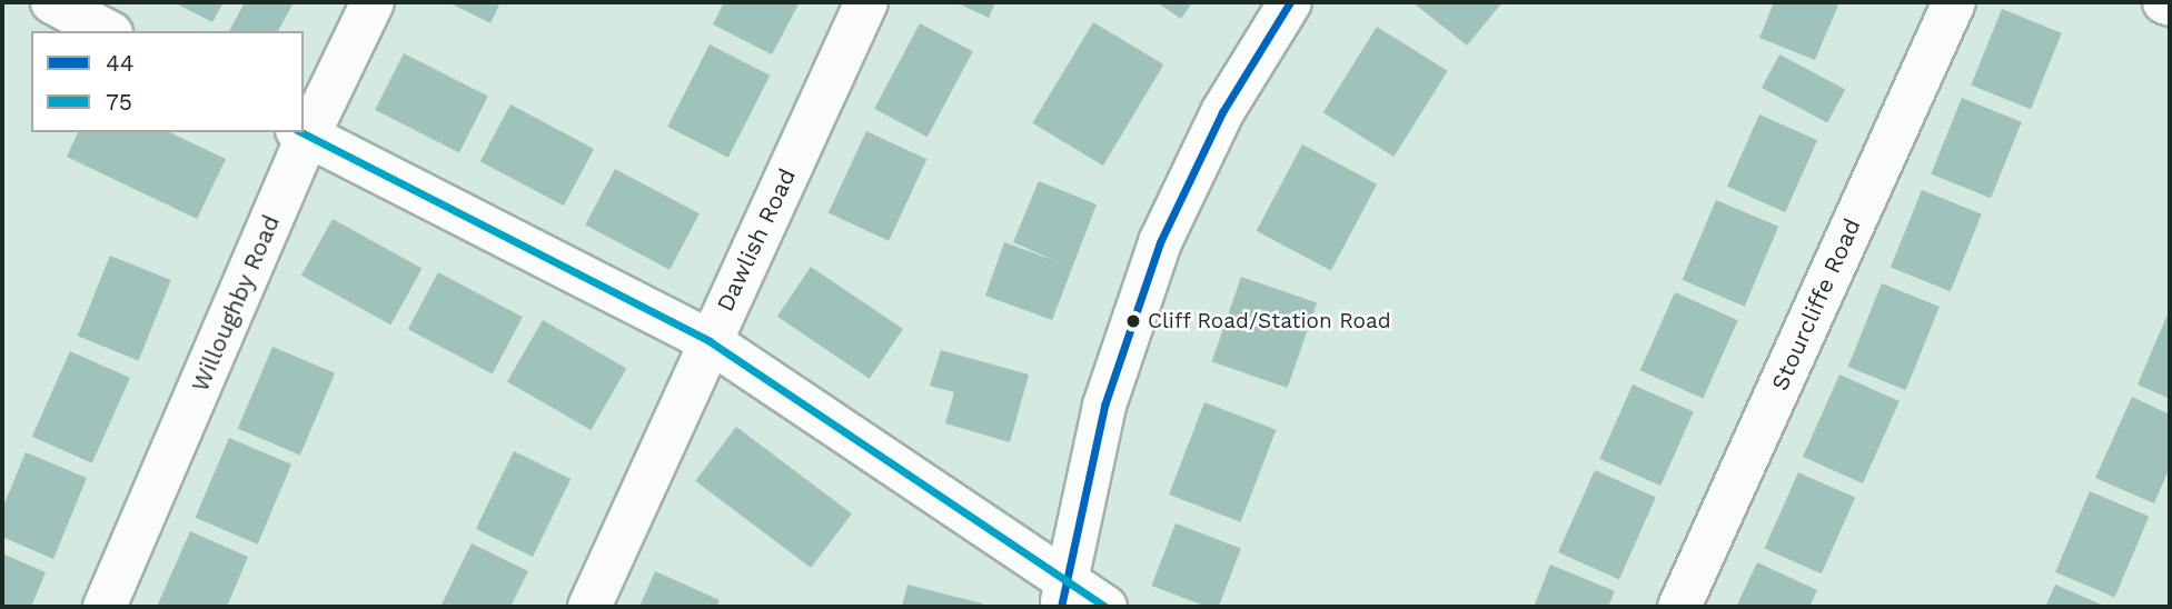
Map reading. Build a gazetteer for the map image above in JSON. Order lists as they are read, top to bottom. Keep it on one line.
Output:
{"streets":{"street":["Dawlish Road","Willoughby Road","Stourcliffe Road"]},"places":["Cliff Road/Station Road"],"lines":["transit line 44","transit line 75"],"legend":["44","75"]}
